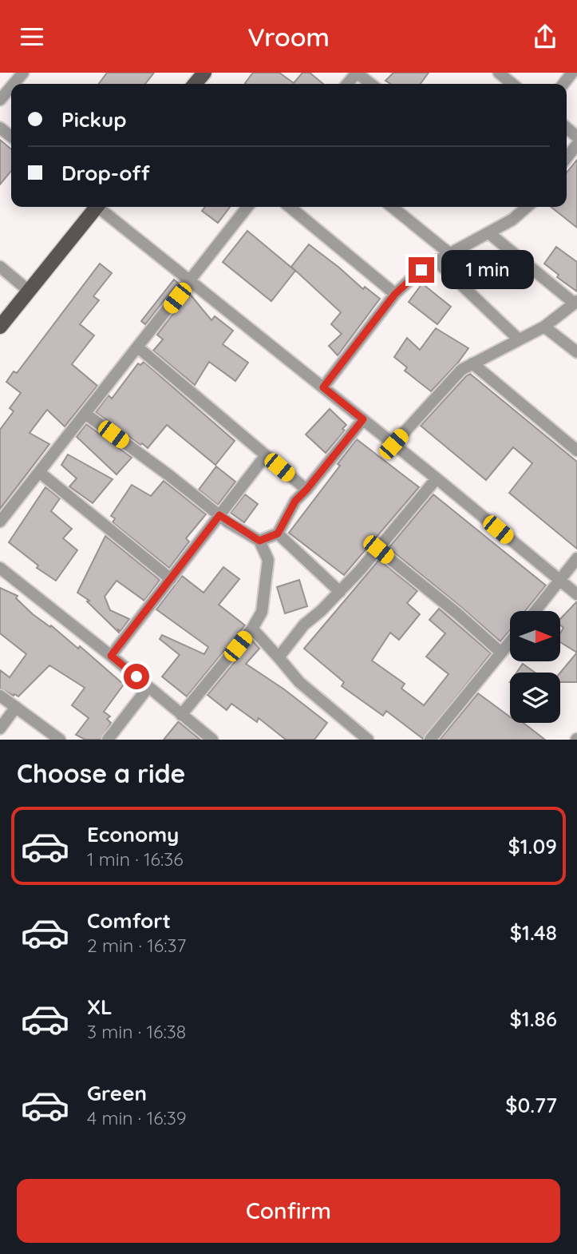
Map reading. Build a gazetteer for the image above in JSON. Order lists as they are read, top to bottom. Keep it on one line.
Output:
{"north":"right","page":{"header":"Vroom","banner":["Pickup","Drop-off"],"bubble":"1 min","heading":"Choose a ride","list":[{"name":"Economy","note":"1 min · 16:36","value":"$1.09"},{"name":"Comfort","note":"2 min · 16:37","value":"$1.48"},{"name":"XL","note":"3 min · 16:38","value":"$1.86"},{"name":"Green","note":"4 min · 16:39","value":"$0.77"}],"buttons":"Confirm"}}
